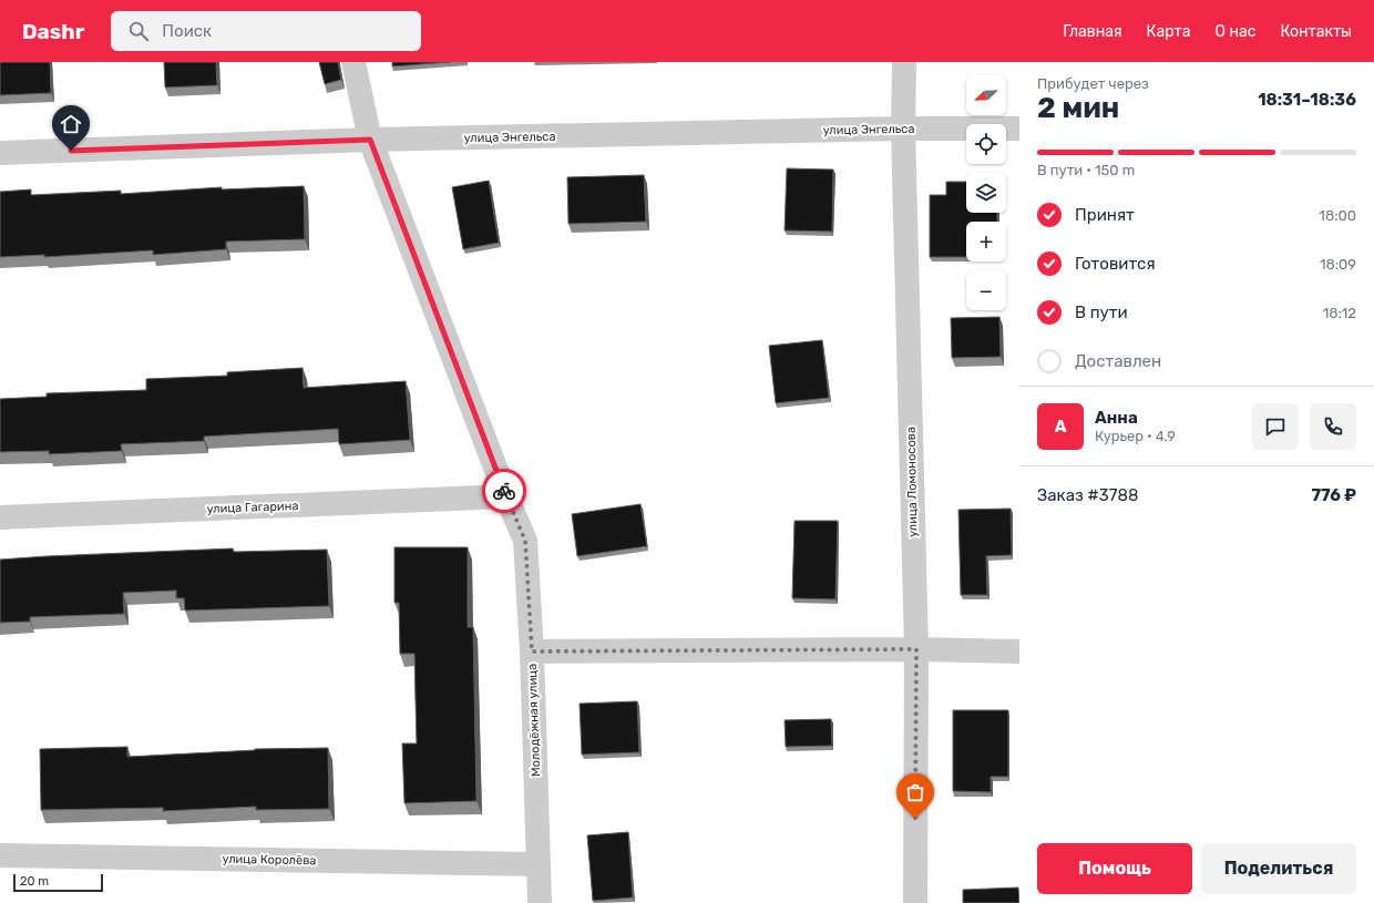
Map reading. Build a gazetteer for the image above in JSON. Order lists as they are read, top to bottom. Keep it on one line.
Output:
{"streets":{"street":["улица Энгельса","улица Ломоносова","улица Гагарина","Молодёжная улица","улица Королёва"]},"crossings":[["улица Энгельса","улица Ломоносова"],["улица Энгельса","Молодёжная улица"],["улица Гагарина","Молодёжная улица"],["Молодёжная улица","улица Королёва"]],"scale_bar":"20 m","north":"bottom left","page":{"header":"Dashr","search":"Поиск","nav":["Главная","Карта","О нас","Контакты"],"heading":["2 мин","Прибудет через","18:31–18:36"],"panel":["Анна","Курьер · 4.9","Заказ #3788","776 ₽"],"map_buttons":["+","−"],"bar":"В пути · 150 m","list":[["Принят","18:00"],["Готовится","18:09"],["В пути","18:12"],"Доставлен"],"round":"А","buttons":["Помощь","Поделиться"],"scale":"20 m"}}
